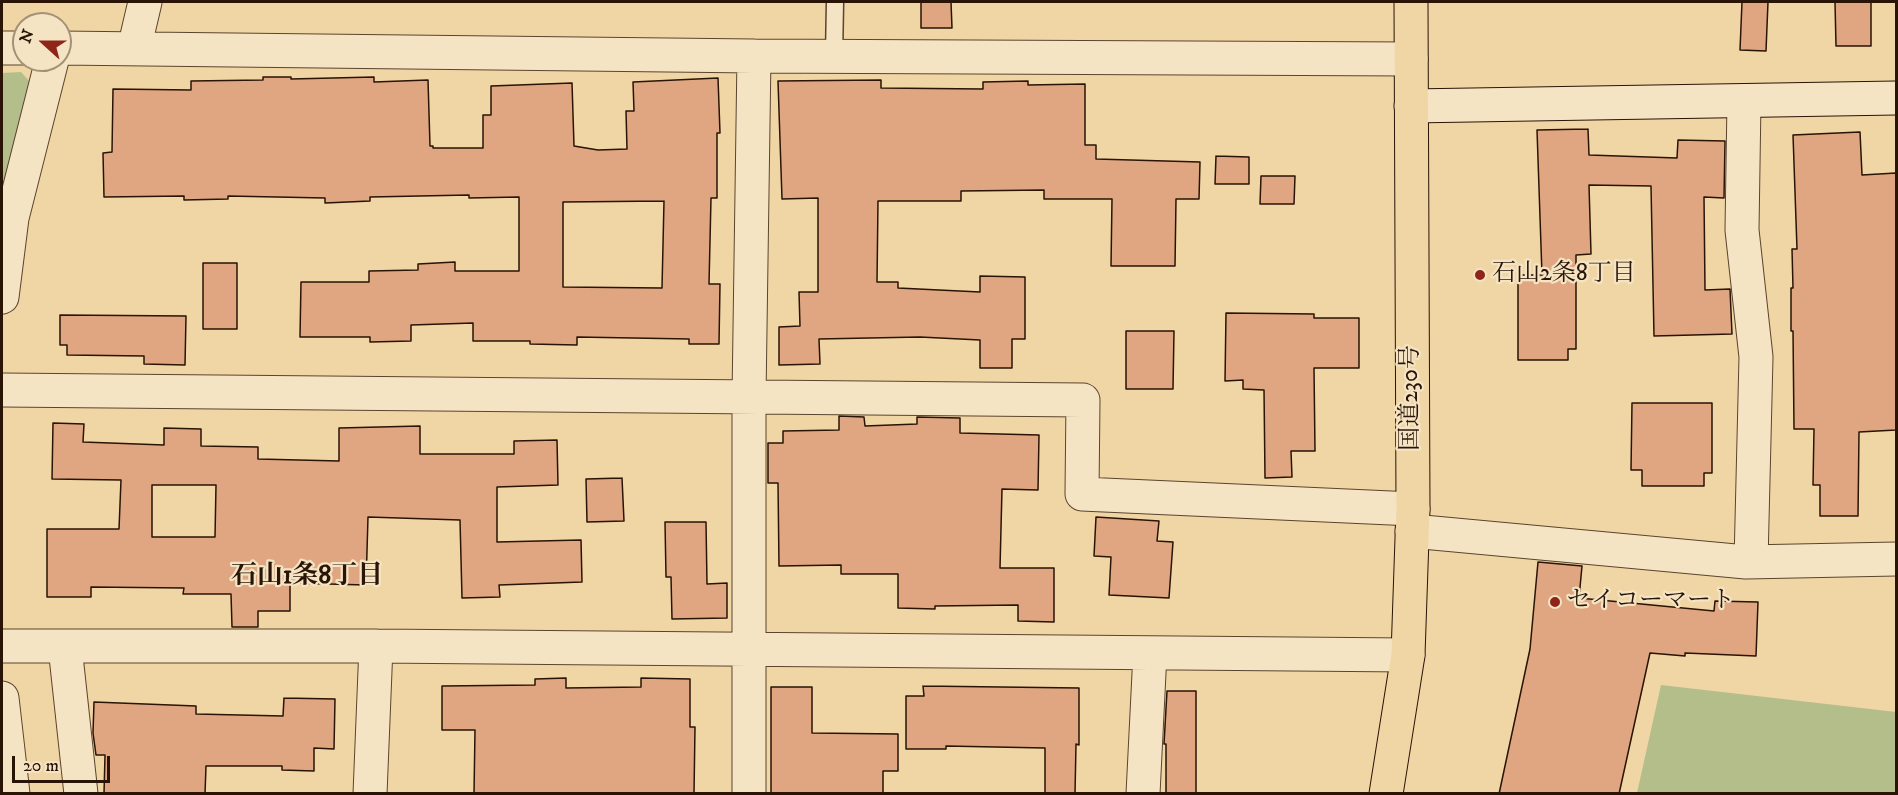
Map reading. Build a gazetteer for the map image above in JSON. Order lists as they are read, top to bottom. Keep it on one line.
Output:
{"streets":{"highway":["国道230号"]},"districts":["石山1条8丁目"],"places":["石山2条8丁目","セイコーマート"],"scale_bar":"20 m","north":"left"}
